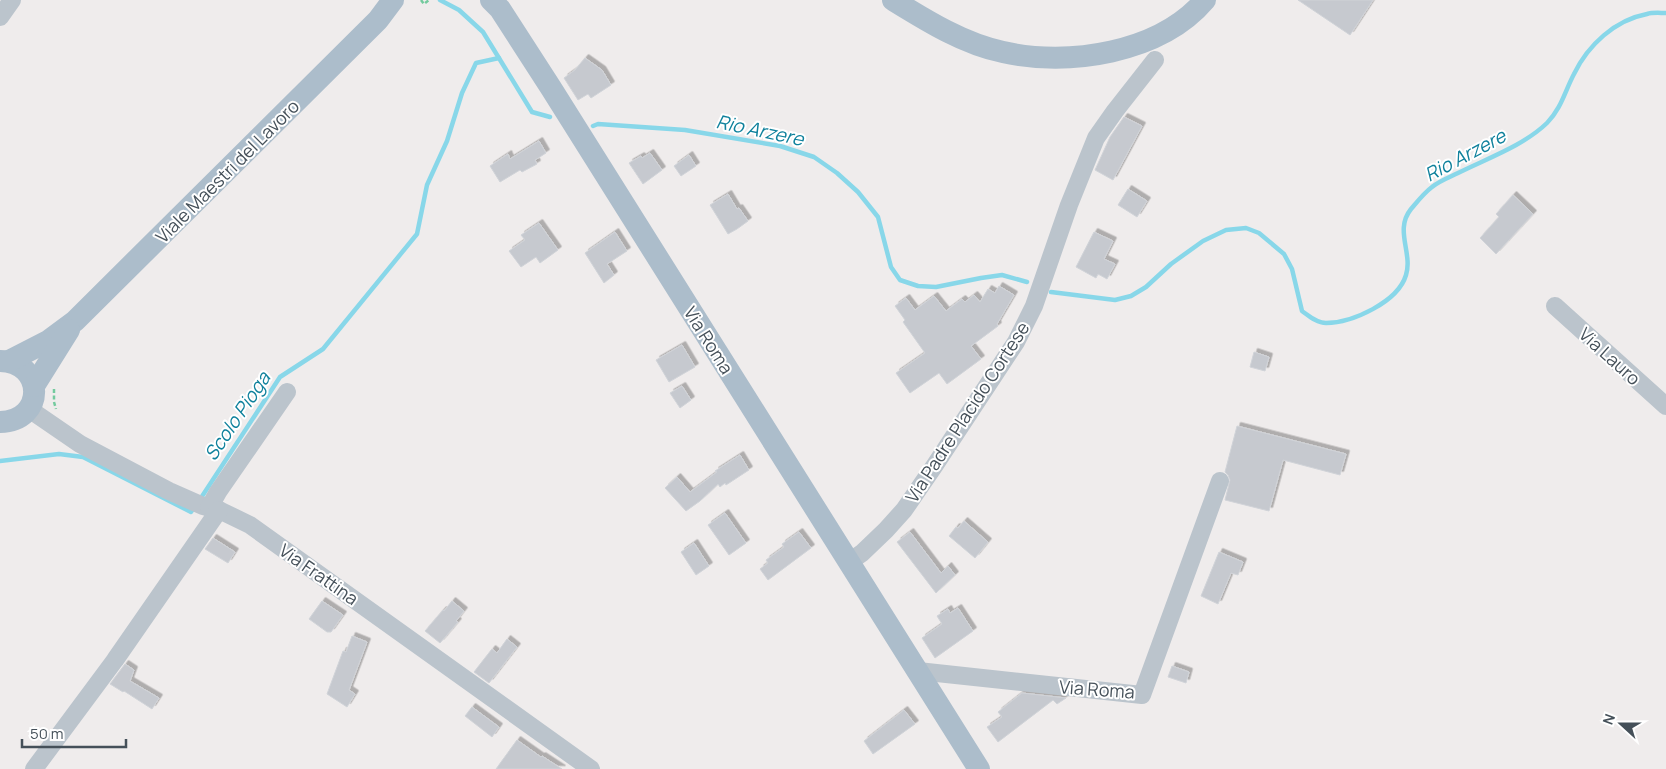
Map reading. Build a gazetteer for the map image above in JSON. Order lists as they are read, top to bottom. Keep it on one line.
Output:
{"streets":{"main road":["Viale Maestri del Lavoro","Via Roma"],"street":["Via Lauro","Via Padre Placido Cortese","Via Frattina"]},"crossings":[["Viale Maestri del Lavoro","Via Frattina"],["Via Roma","Via Padre Placido Cortese"]],"water":["Rio Arzere","Scolo Pioga"],"scale_bar":"50 m","north":"left"}
